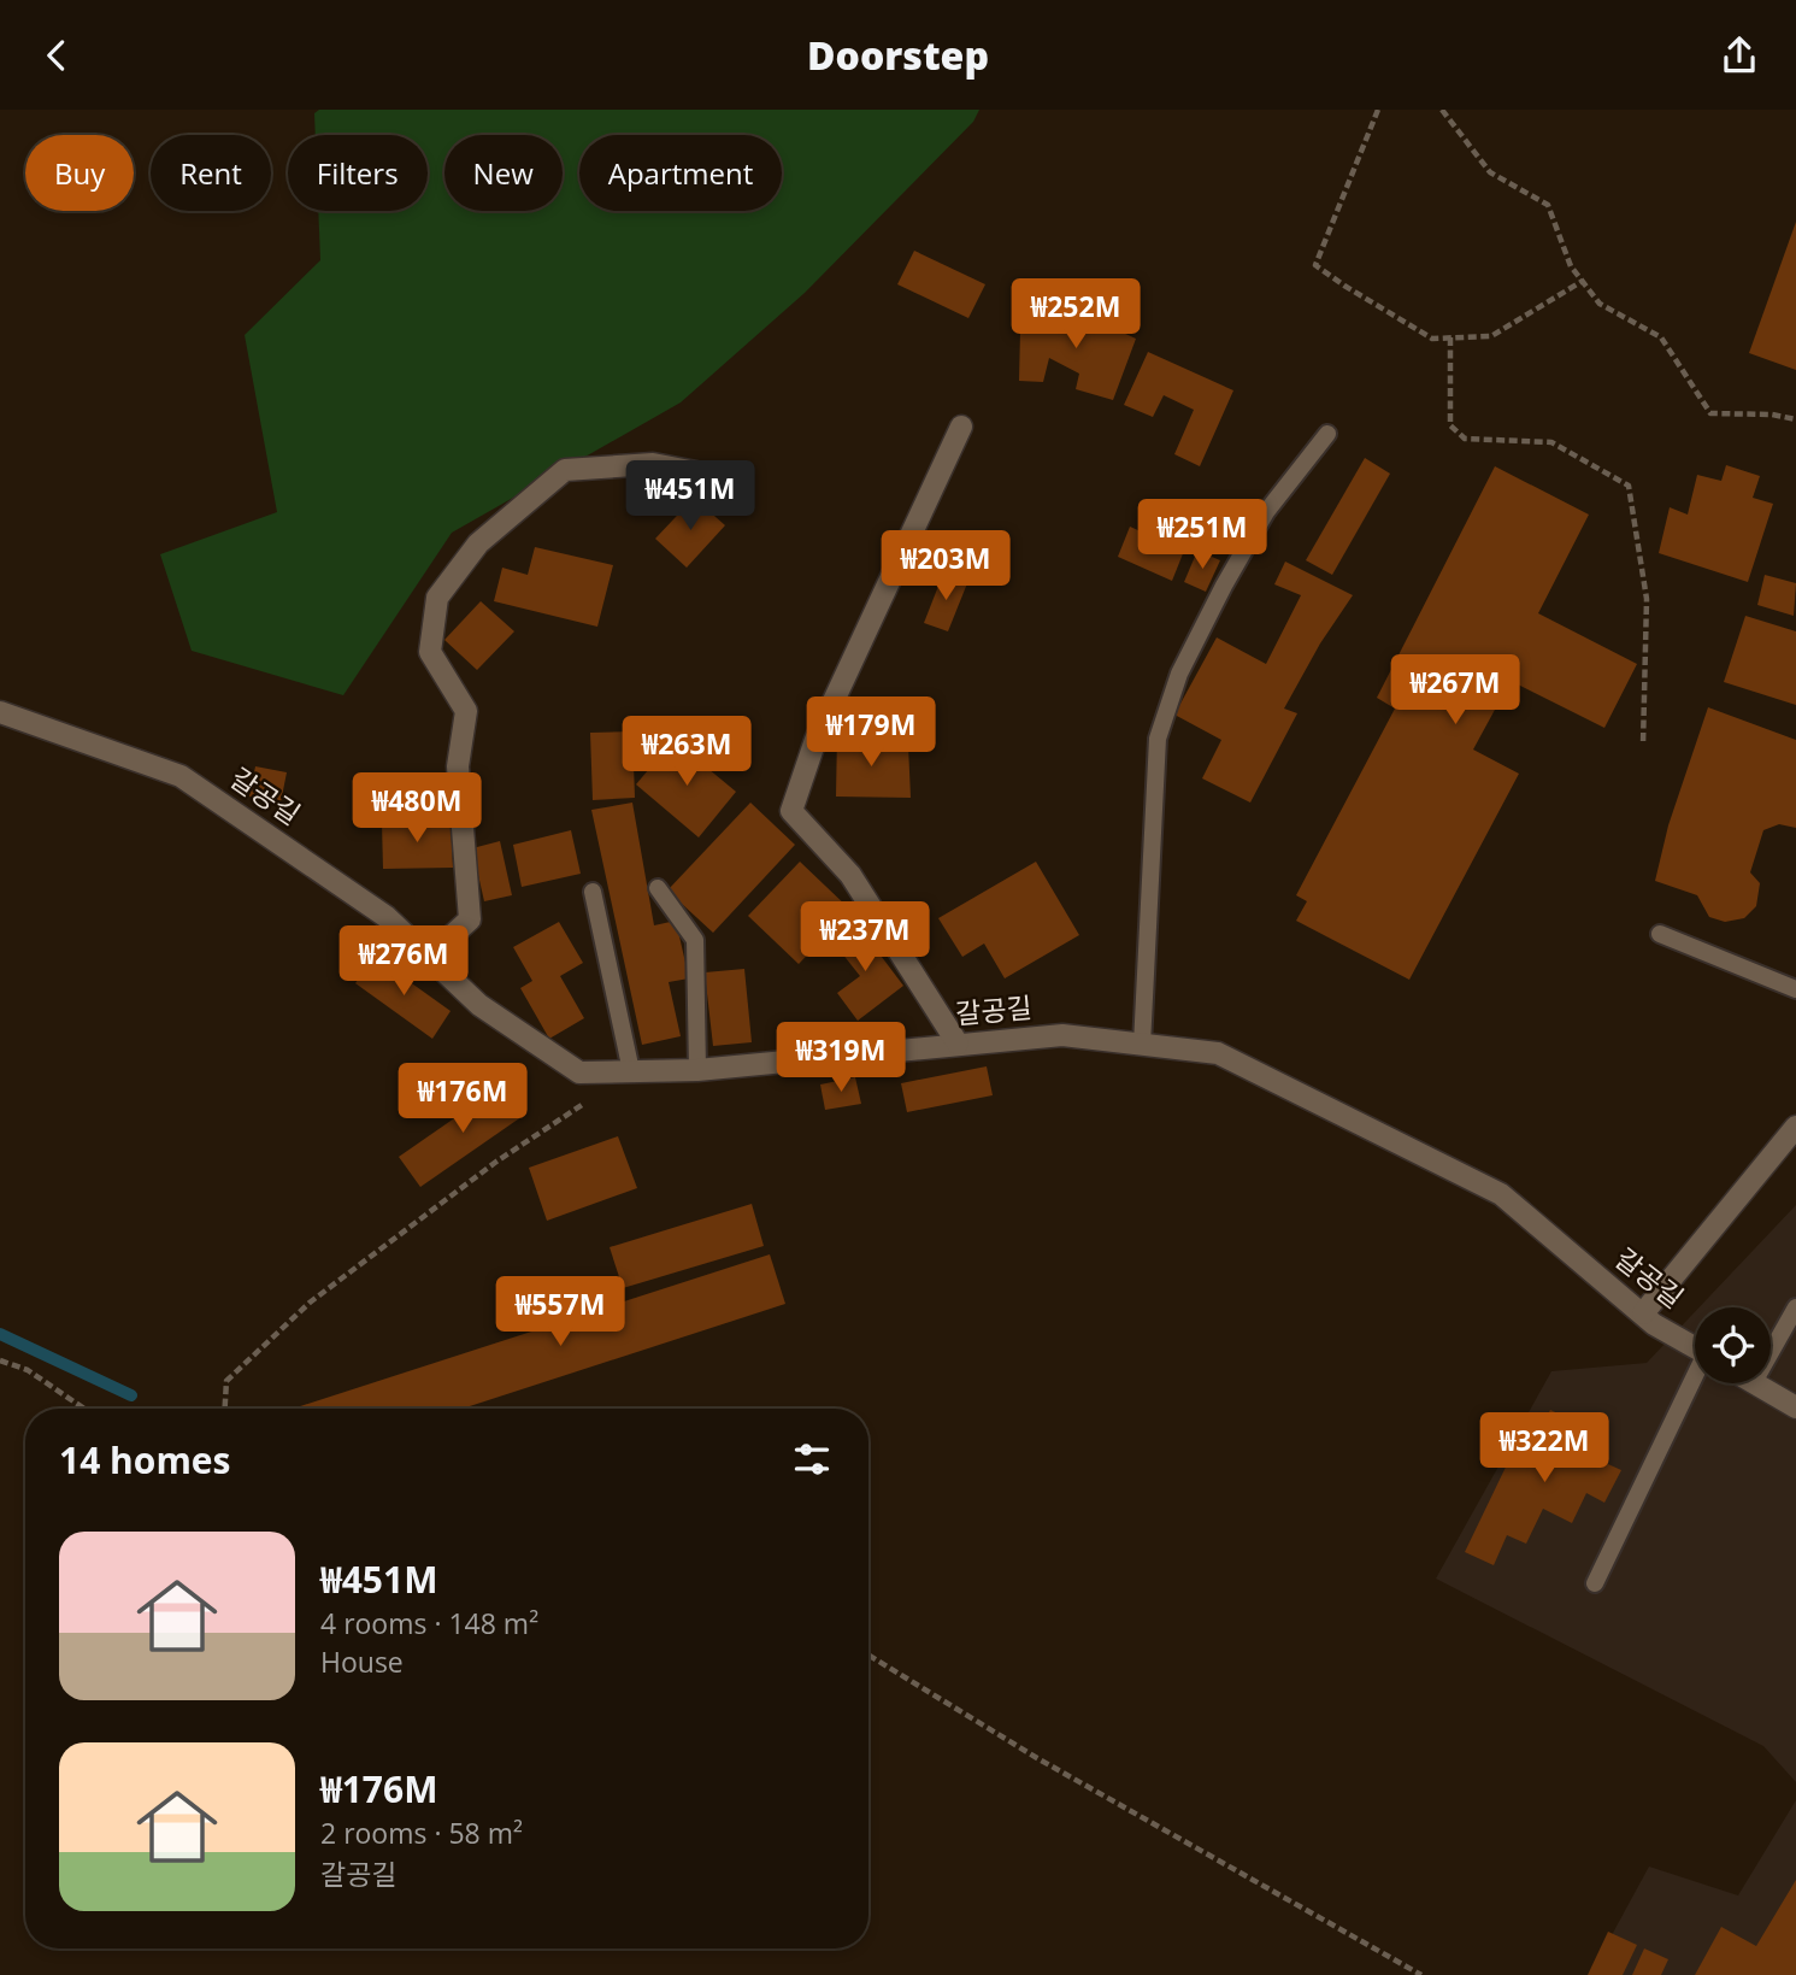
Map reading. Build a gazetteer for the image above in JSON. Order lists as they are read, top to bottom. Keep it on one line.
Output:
{"streets":{"street":["갈공길"]},"page":{"header":"Doorstep","chip":["Buy","Rent","Filters","New","Apartment"],"price":["₩252M","₩451M","₩251M","₩203M","₩267M","₩179M","₩263M","₩480M","₩237M","₩276M","₩319M","₩176M","₩557M","₩322M"],"heading":"14 homes","list":[{"name":"₩451M","note":"4 rooms · 148 m² · House"},{"name":"₩176M","note":"2 rooms · 58 m² · 갈공길"}]}}
